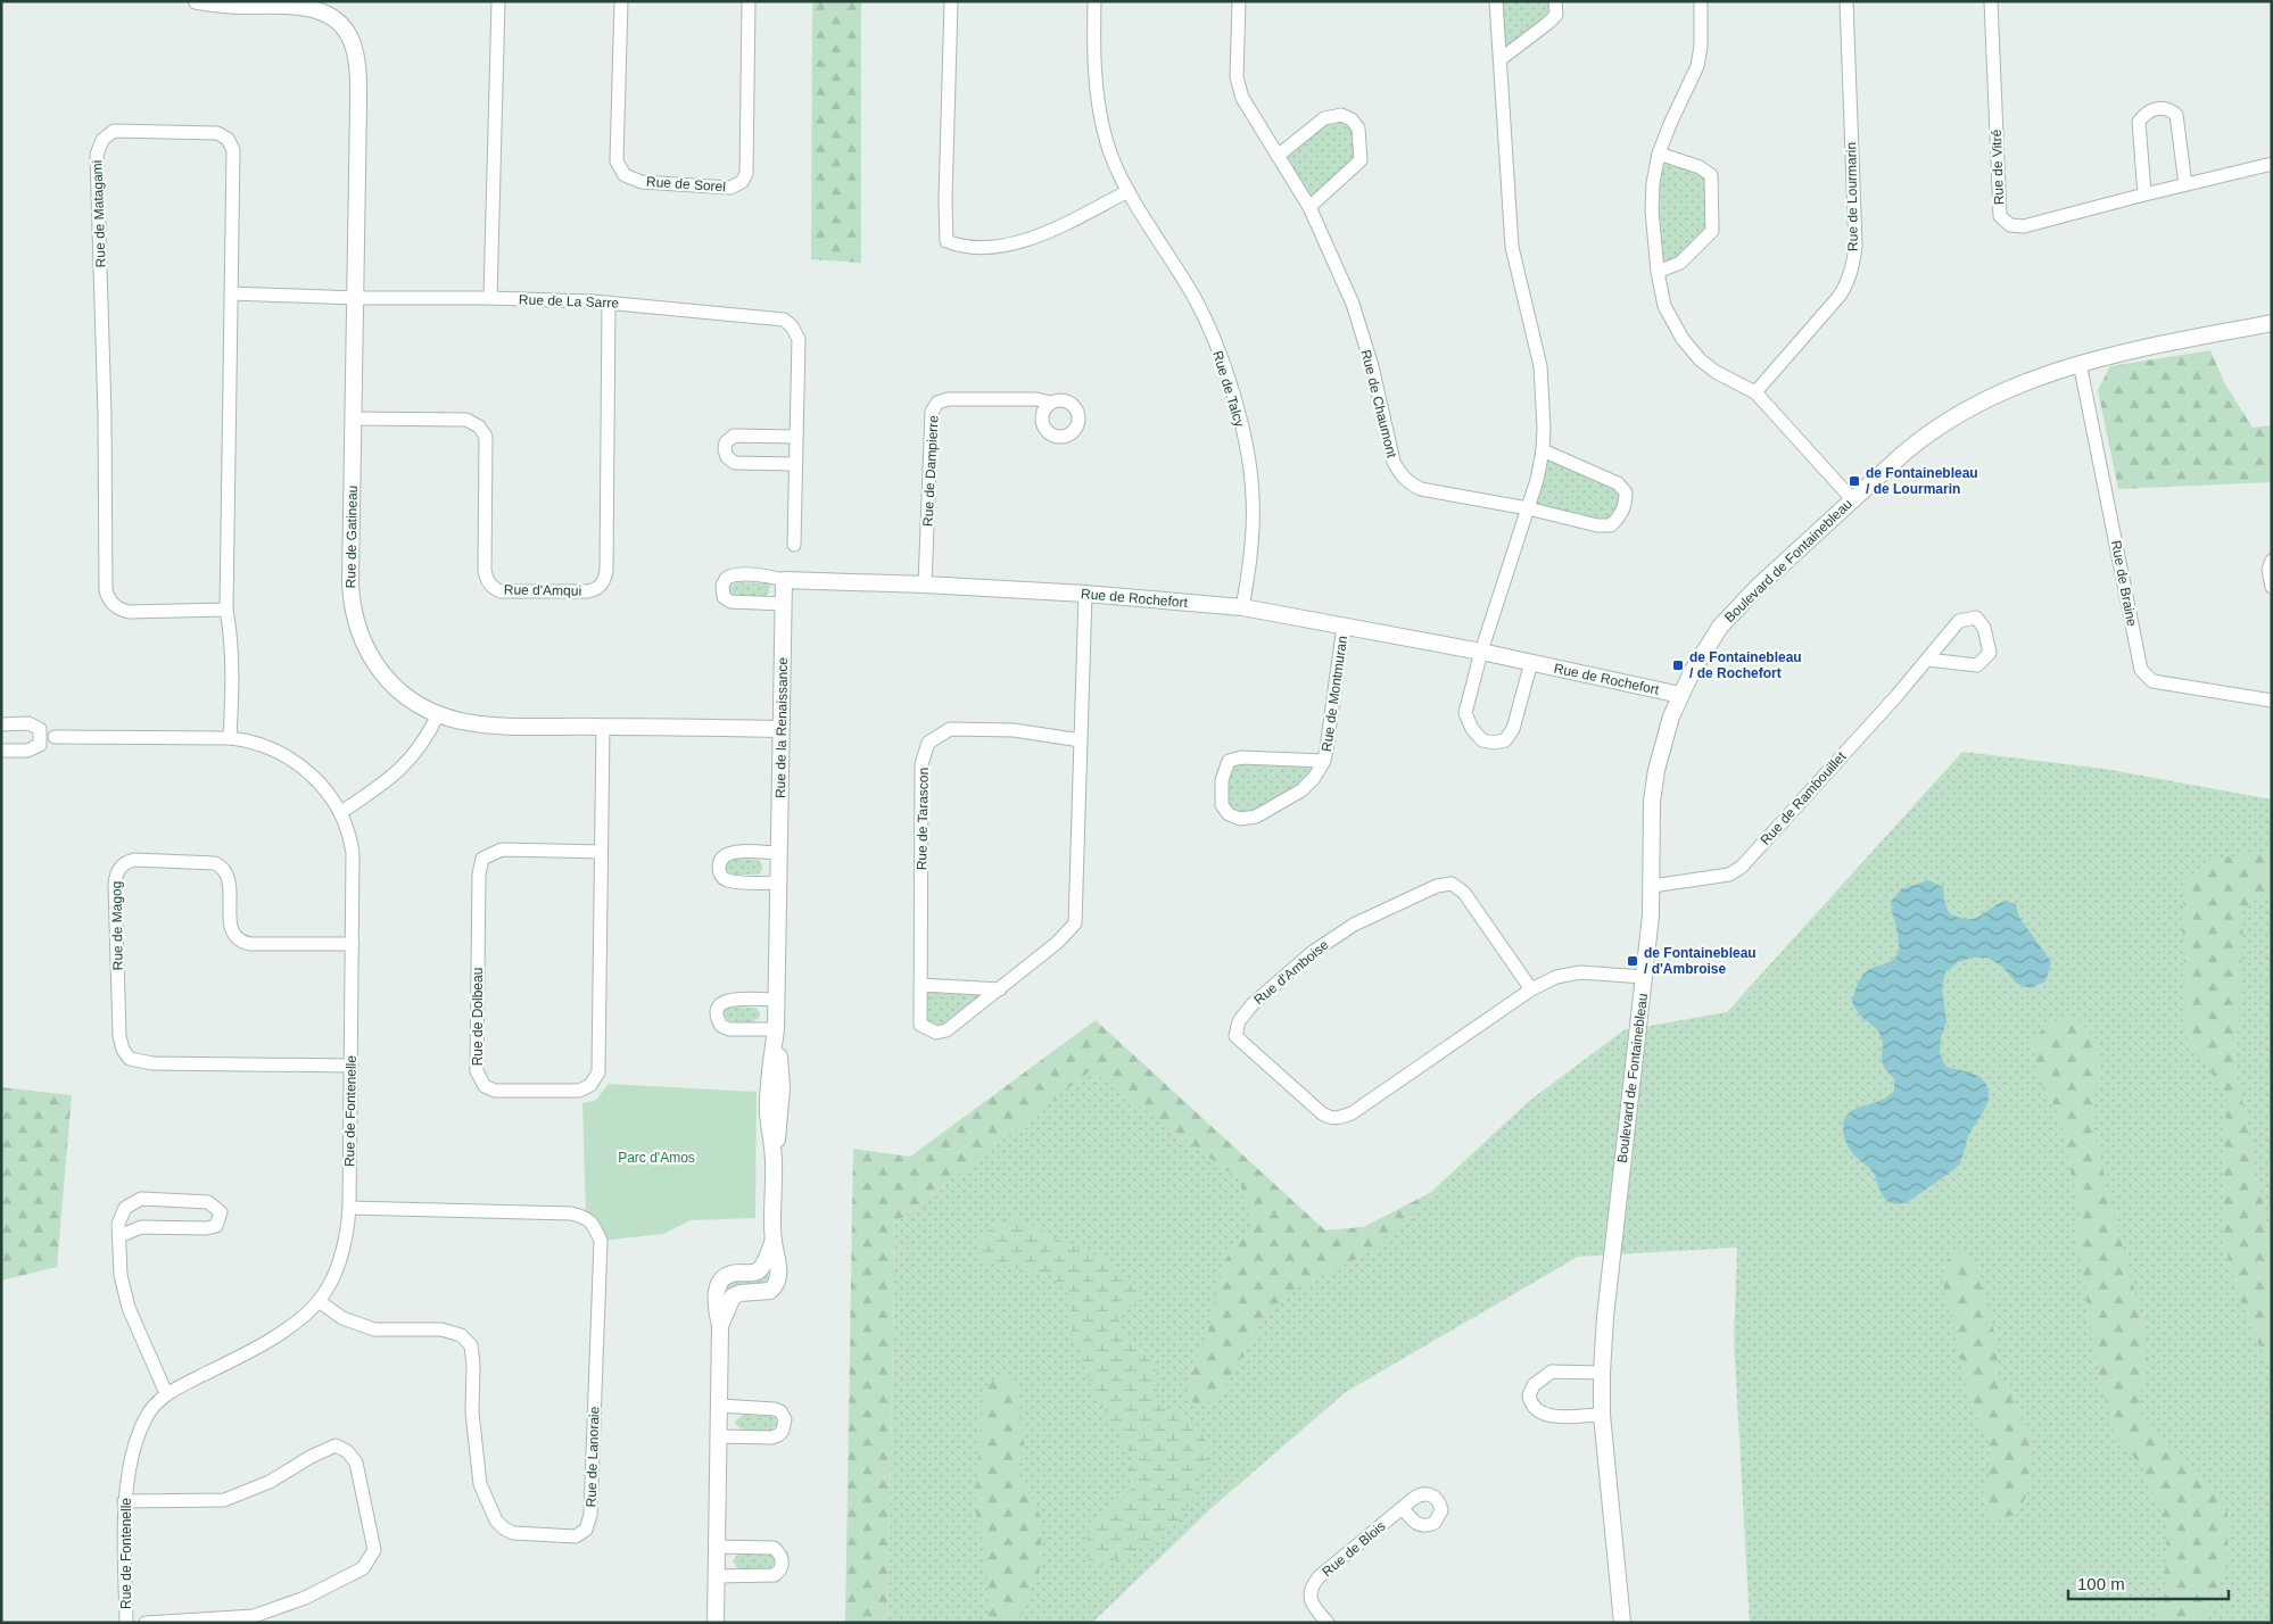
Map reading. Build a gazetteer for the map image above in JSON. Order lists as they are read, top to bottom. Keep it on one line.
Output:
{"streets":{"street":["Rue de Vitré","Rue de Sorel","Rue de Lourmarin","Rue de Matagami","Rue de La Sarre","Rue de Talcy","Rue de Chaumont","Rue de Dampierre","Rue de Gatineau","Boulevard de Fontainebleau","Rue de Braine","Rue d'Amqui","Rue de Rochefort","Rue de Montmuran","Rue de la Renaissance","Rue de Rambouillet","Rue de Tarascon","Rue de Magog","Rue d'Amboise","Rue de Dolbeau","Rue de Fontenelle","Rue de Lanoraie","Rue de Blois"]},"crossings":[["Rue de Matagami","Rue de La Sarre"],["Rue de Matagami","Rue de Fontenelle"],["Rue de La Sarre","Rue de Gatineau"],["Rue de La Sarre","Rue d'Amqui"],["Rue de Talcy","Rue de Rochefort"],["Rue de Dampierre","Rue de Rochefort"],["Rue de Gatineau","Rue d'Amqui"],["Rue de Gatineau","Rue de la Renaissance"],["Rue de Gatineau","Rue de Dolbeau"],["Boulevard de Fontainebleau","Rue de Braine"],["Boulevard de Fontainebleau","Rue de Rochefort"],["Boulevard de Fontainebleau","Rue de Rambouillet"],["Boulevard de Fontainebleau","Rue d'Amboise"],["Rue de Rochefort","Rue de Montmuran"],["Rue de Rochefort","Rue de la Renaissance"],["Rue de Rochefort","Rue de Tarascon"],["Rue de Magog","Rue de Fontenelle"],["Rue de Fontenelle","Rue de Lanoraie"]],"parks":["Parc d'Amos"],"places":{"transit":["de Fontainebleau / de Lourmarin","de Fontainebleau / de Rochefort","de Fontainebleau / d'Ambroise"]},"scale_bar":"100 m"}
